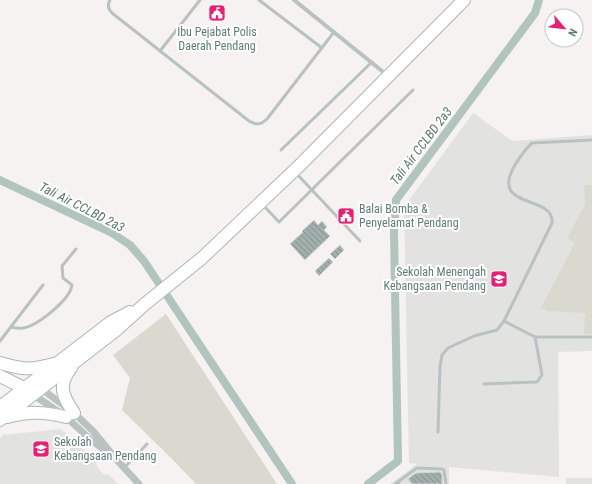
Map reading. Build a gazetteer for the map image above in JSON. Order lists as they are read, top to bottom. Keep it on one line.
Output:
{"water":["Tali Air CCLBD 2a3"],"places":{"public building":["Ibu Pejabat Polis Daerah Pendang","Balai Bomba & Penyelamat Pendang"],"school or university":["Sekolah Menengah Kebangsaan Pendang","Sekolah Kebangsaan Pendang"]},"north":"bottom right"}
